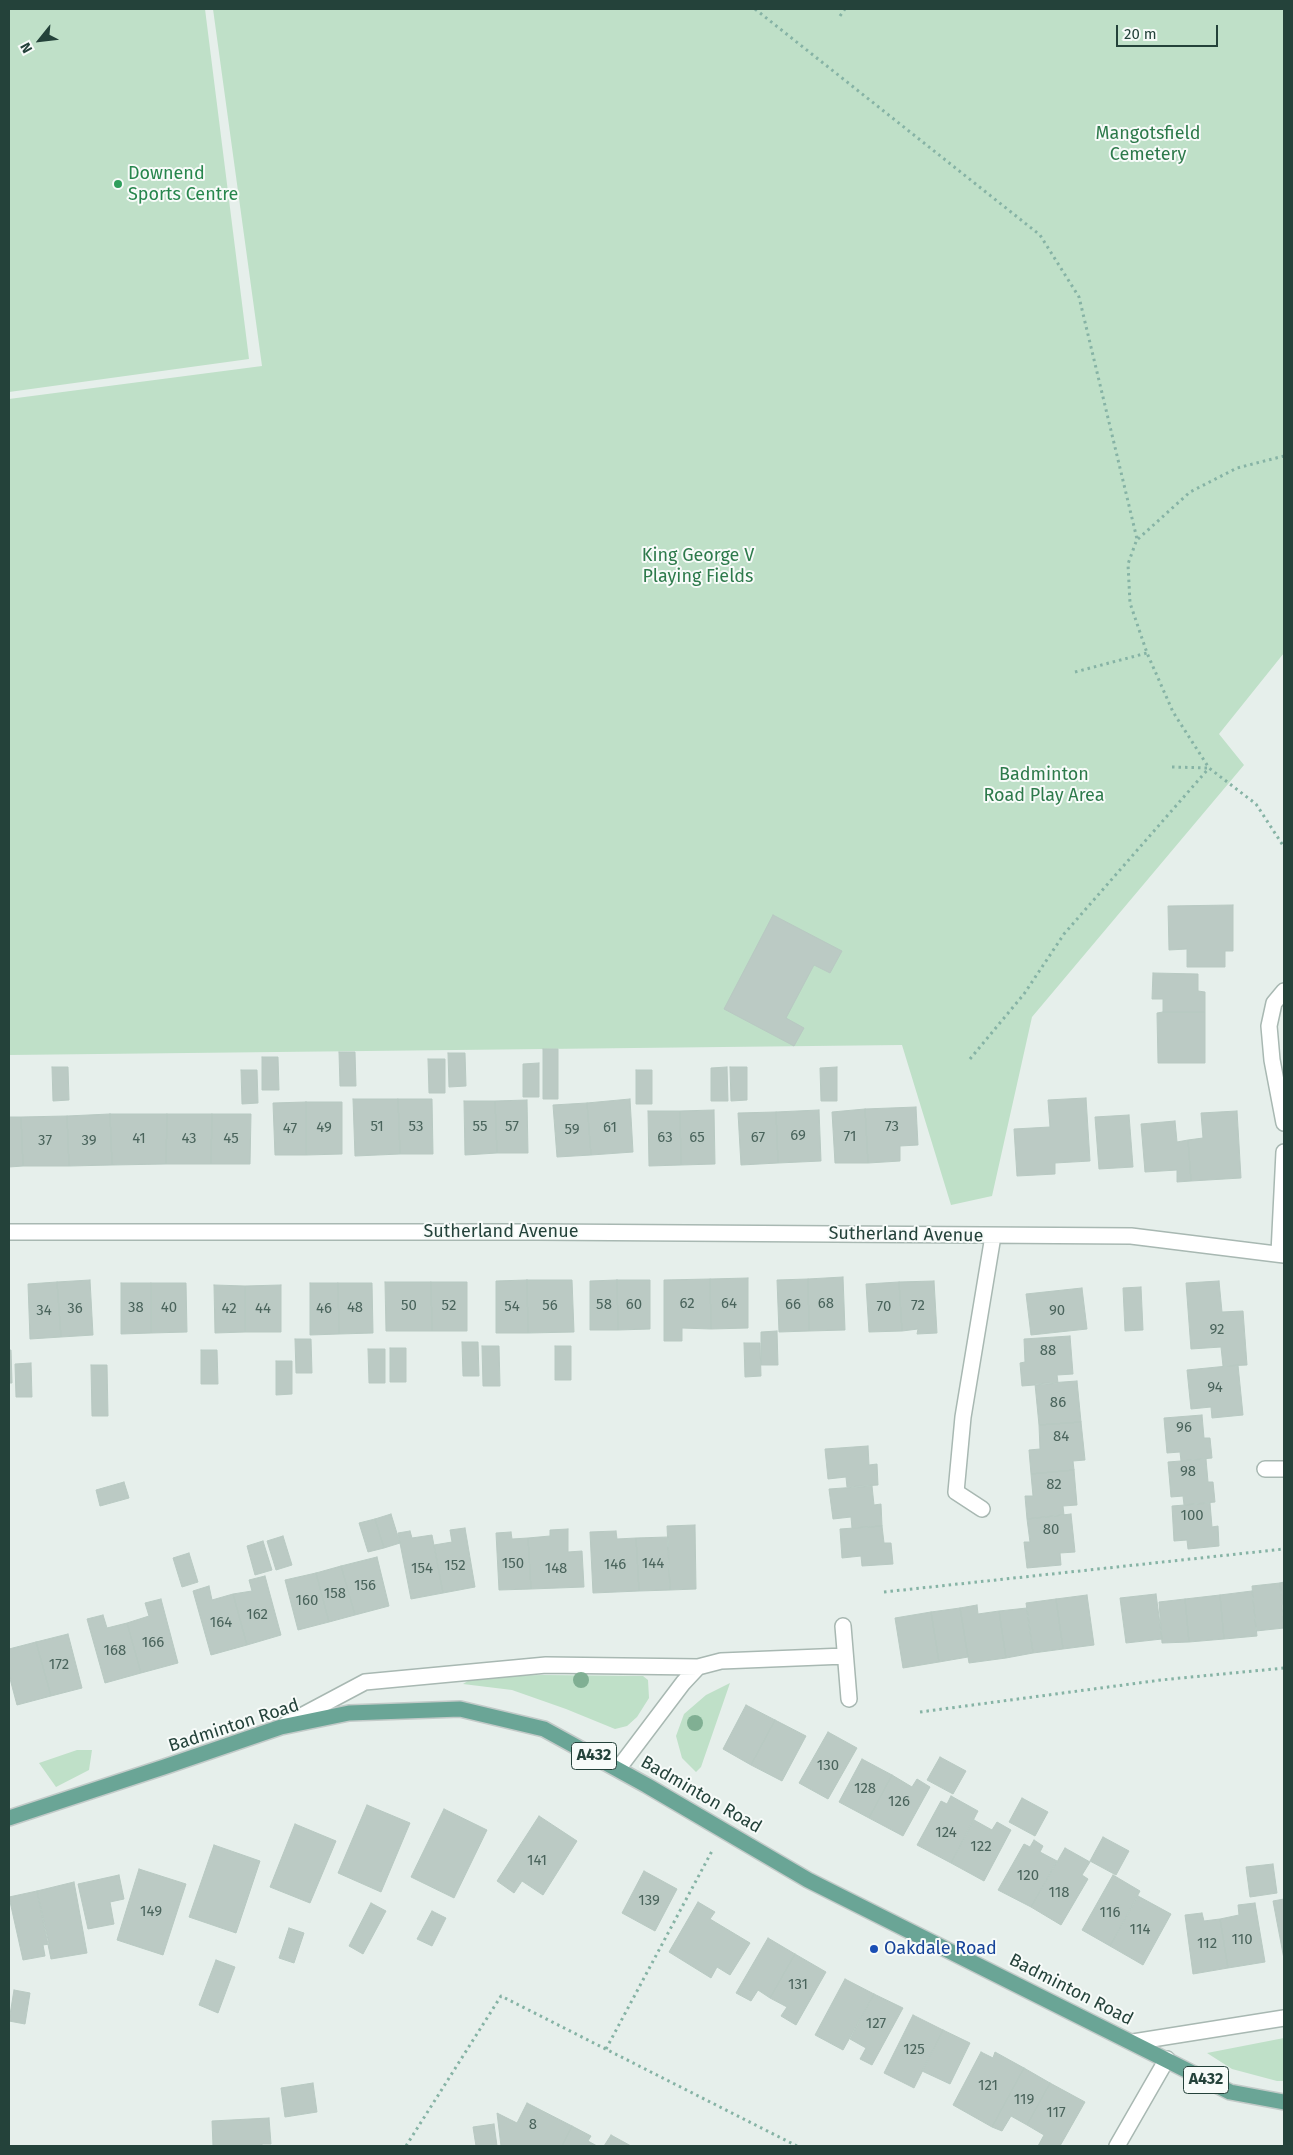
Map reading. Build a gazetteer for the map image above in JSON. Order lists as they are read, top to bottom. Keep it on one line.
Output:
{"streets":{"main road":["Badminton Road","A432"],"street":["Sutherland Avenue"]},"parks":["Mangotsfield Cemetery","King George V Playing Fields","Badminton Road Play Area"],"places":["Downend Sports Centre","Oakdale Road"],"house_numbers":["51","53","55","57","73","49","61","47","59","69","71","63","65","67","41","43","45","37","39","62","64","68","58","60","66","50","52","56","72","54","70","38","40","48","36","42","44","46","34","90","92","88","94","86","96","84","98","82","100","80","150","144","146","152","154","148","156","158","160","162","164","166","168","172","130","128","126","124","122","141","120","118","139","149","116","114","110","112","131","127","125","121","119","117","8"],"scale_bar":"20 m","north":"bottom left"}
